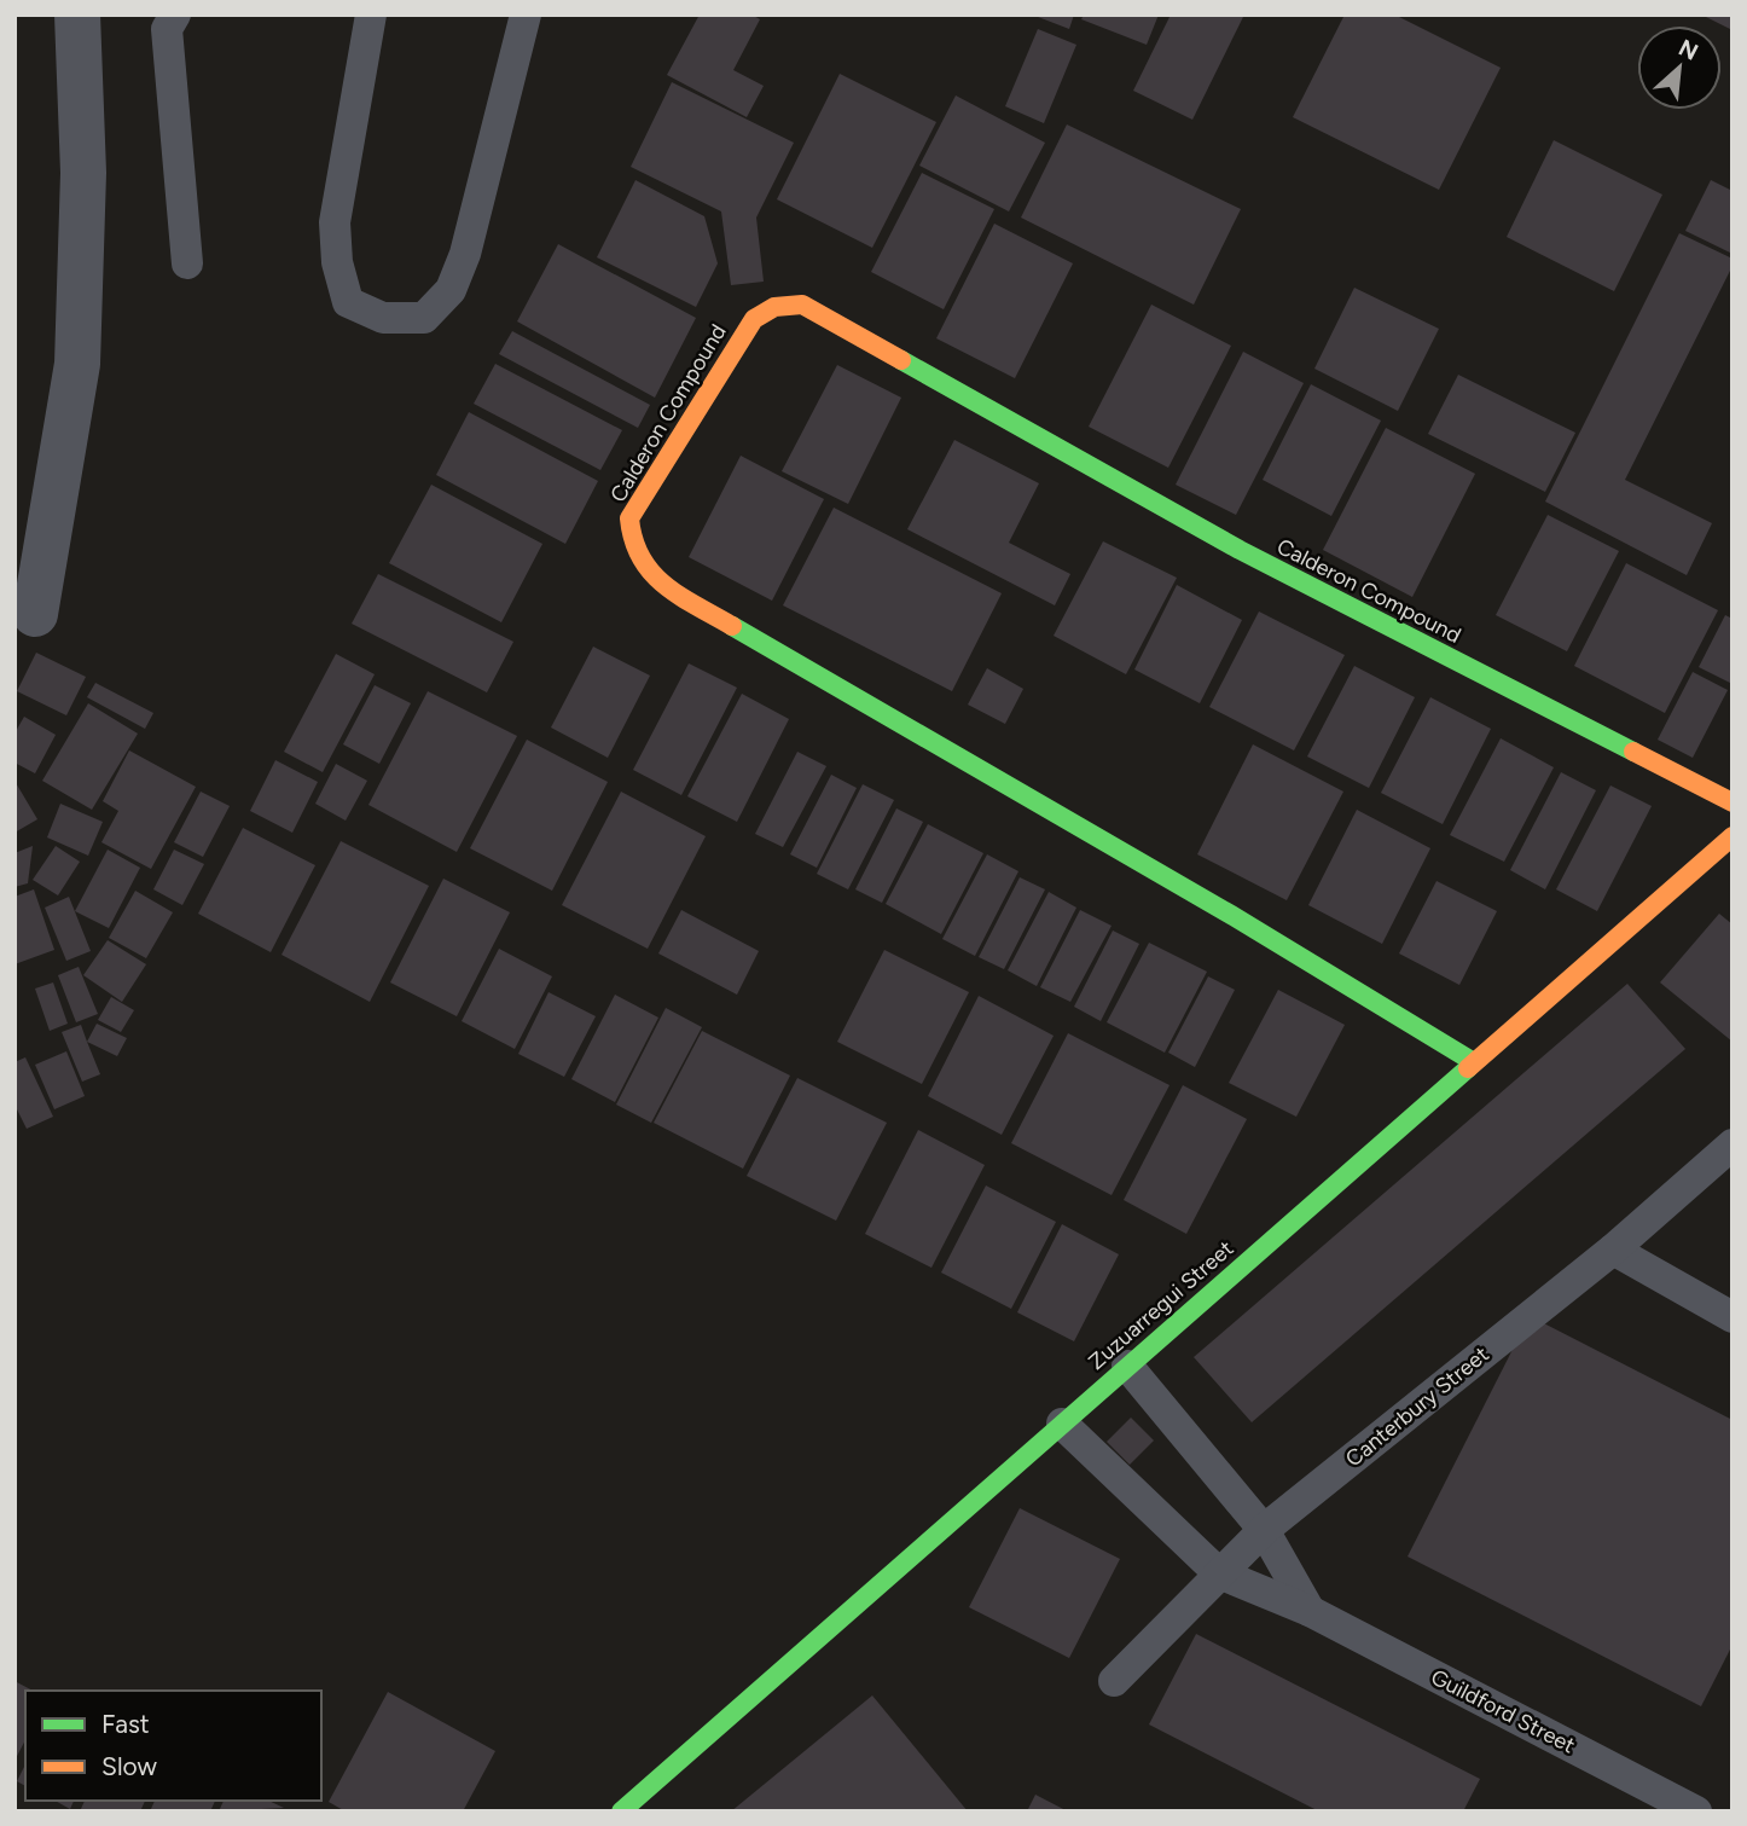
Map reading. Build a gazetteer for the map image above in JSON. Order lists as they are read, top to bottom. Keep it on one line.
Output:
{"streets":{"street":["Calderon Compound","Zuzuarregui Street"],"lane":["Canterbury Street","Guildford Street"]},"crossings":[["Calderon Compound","Zuzuarregui Street"],["Zuzuarregui Street","Guildford Street"],["Canterbury Street","Guildford Street"]],"legend":["Fast","Slow"],"north":"top right"}
